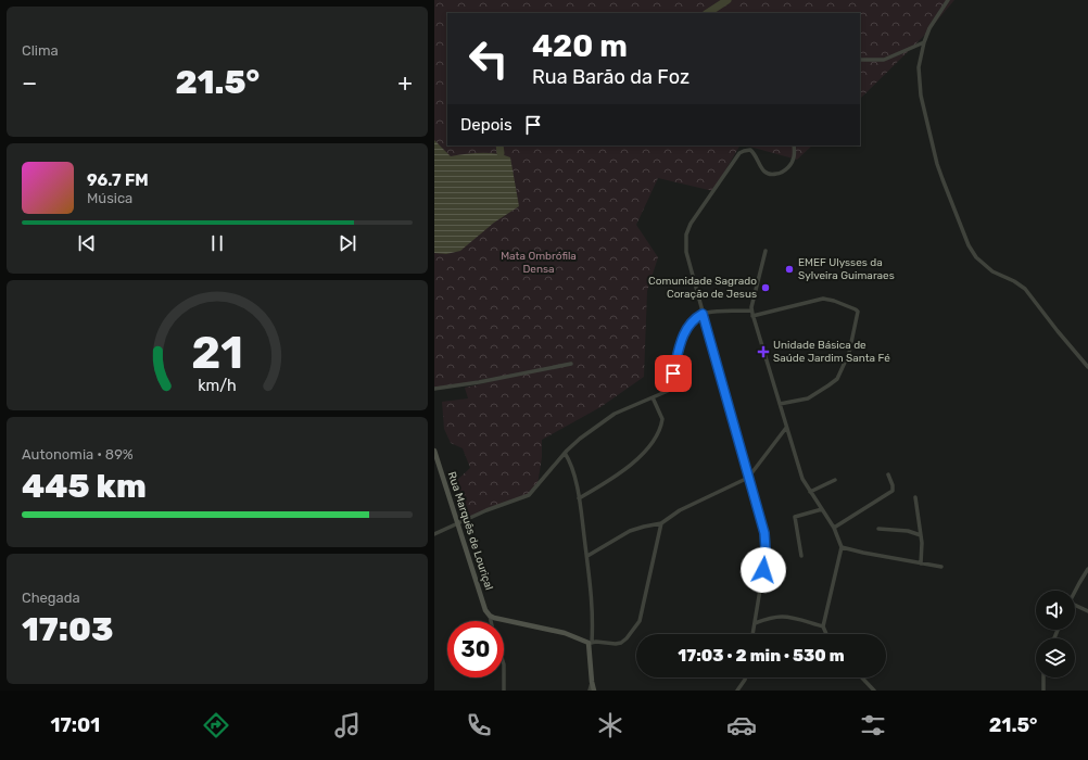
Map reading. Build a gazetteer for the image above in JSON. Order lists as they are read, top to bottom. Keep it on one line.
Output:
{"streets":{"main road":["Rua Marquês de Louriçal"]},"parks":["Mata Ombrófila Densa"],"places":{"other":["EMEF Ulysses da Sylveira Guimaraes","Comunidade Sagrado Coração de Jesus"],"health":["Unidade Básica de Saúde Jardim Santa Fé"]},"page":{"tile":["Clima",["Autonomia · 89%","445 km"],["Chegada","17:03"]],"turn":["420 m","Rua Barão da Foz"],"heat":["−","21.5°","+"],"then":"Depois","song":["96.7 FM","Música"],"limit":"30","trip":"17:03 · 2 min · 530 m","tabs":["17:01","21.5°"],"gauge":["21","km/h"]}}
